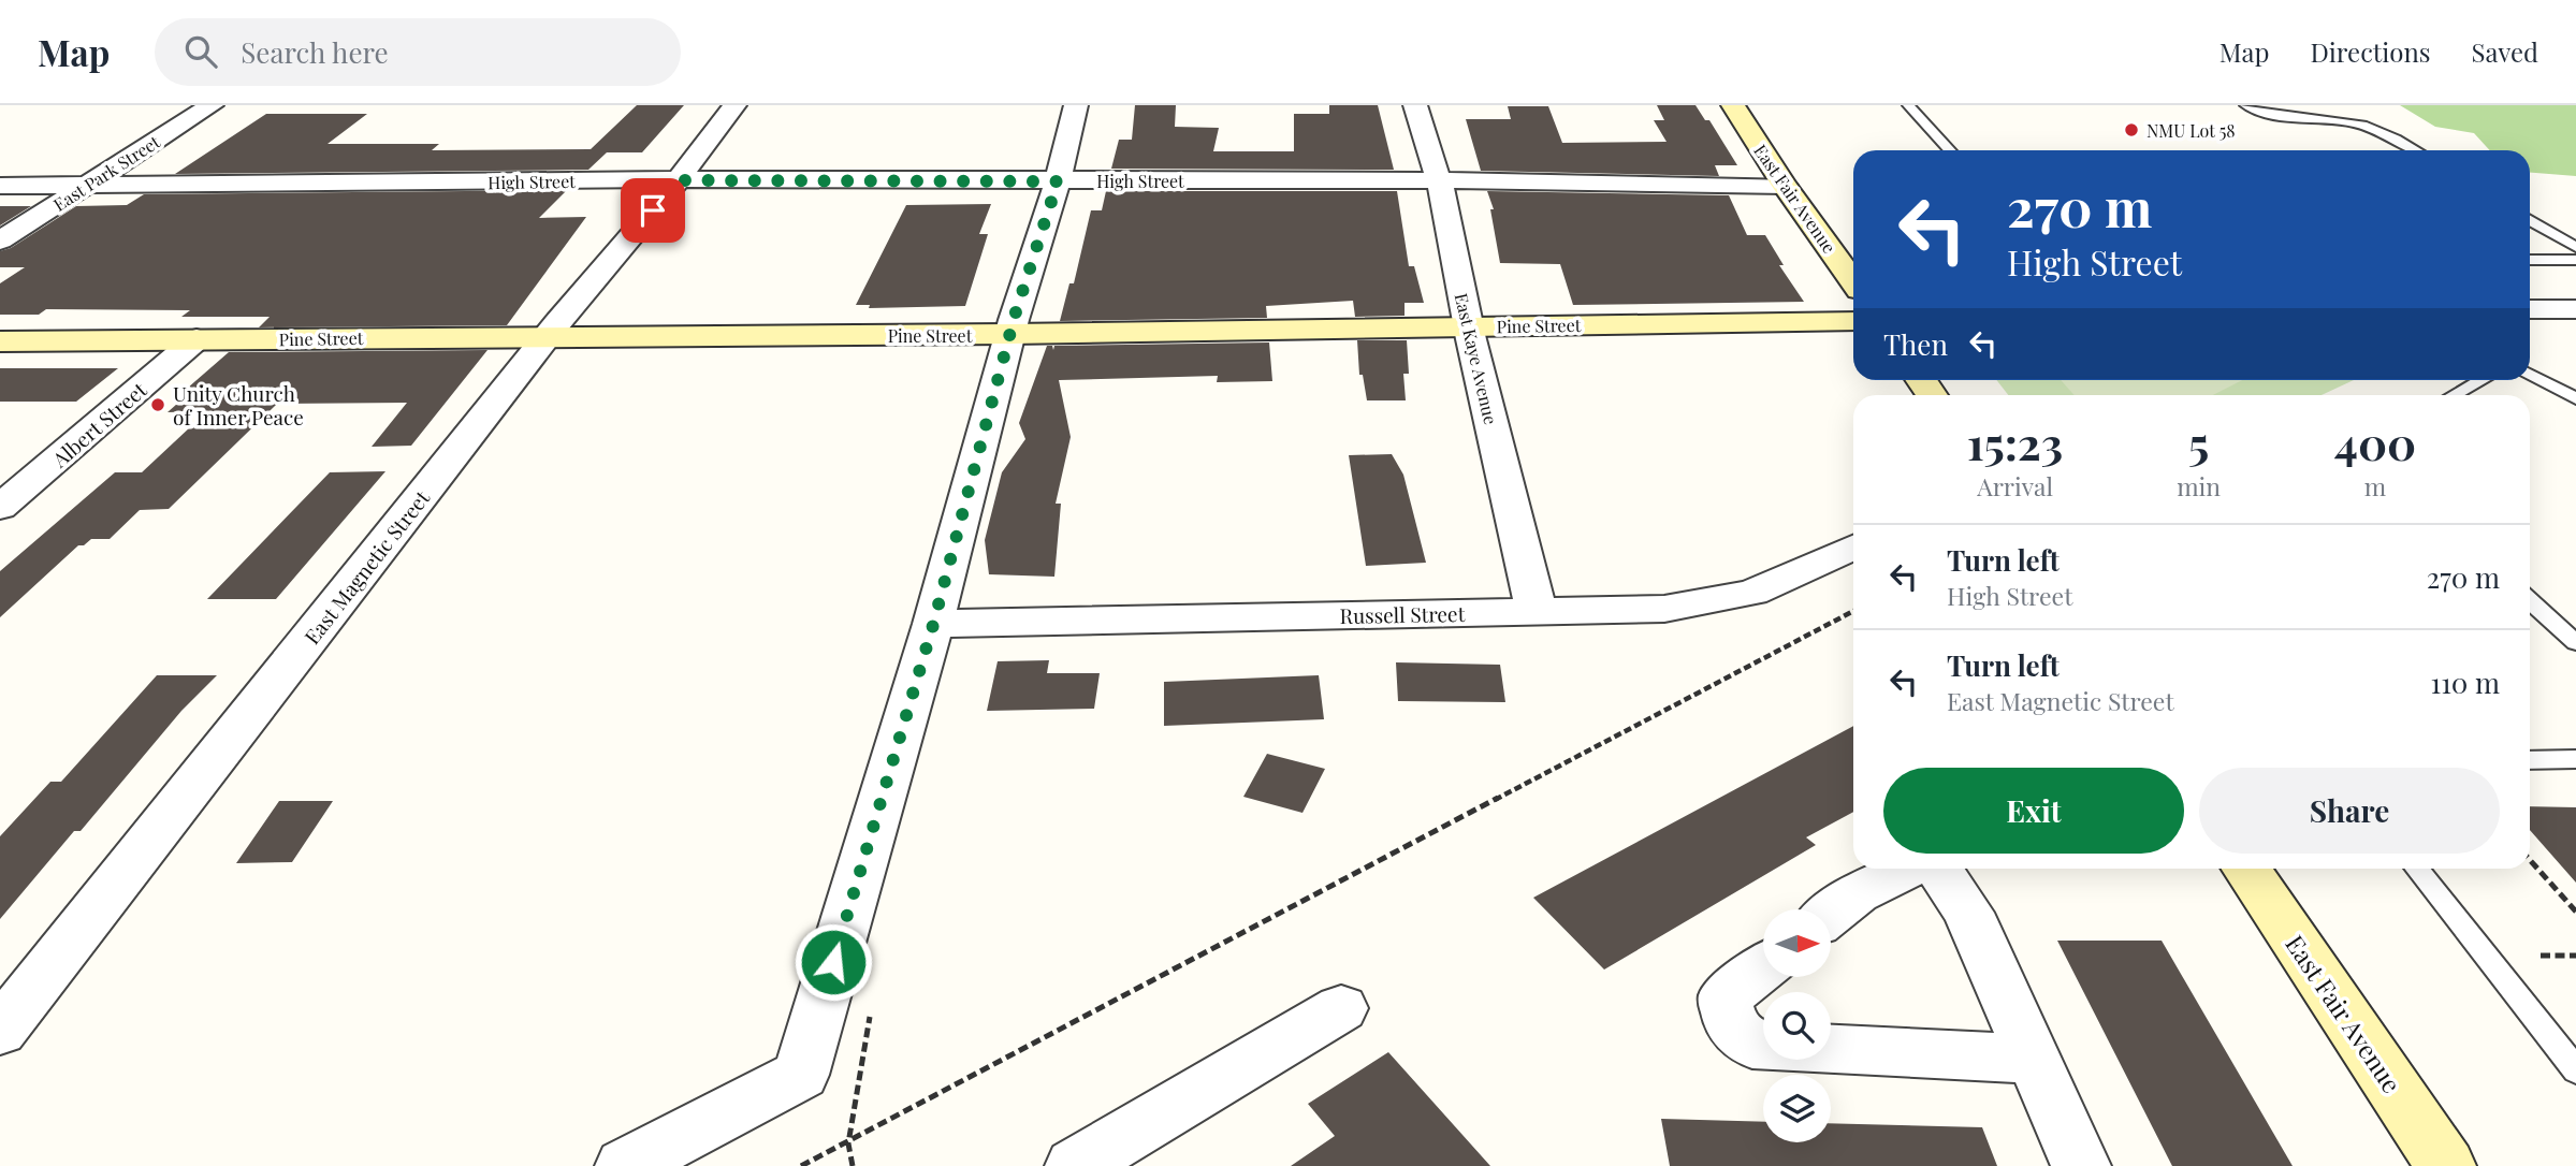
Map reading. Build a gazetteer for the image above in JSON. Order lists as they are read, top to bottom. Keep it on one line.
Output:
{"streets":{"street":["East Park Street","High Street","East Fair Avenue","Pine Street","East Kaye Avenue","Albert Street","East Magnetic Street","Russell Street"]},"crossings":[["East Park Street","High Street"],["High Street","East Fair Avenue"],["High Street","East Kaye Avenue"],["High Street","East Magnetic Street"],["Pine Street","East Kaye Avenue"],["Pine Street","Albert Street"],["Pine Street","East Magnetic Street"],["East Kaye Avenue","Russell Street"]],"places":["NMU Lot 58","Unity Church of Inner Peace"],"north":"right","page":{"header":"Map","search":"Search here","nav":["Map","Directions","Saved"],"turn":["270 m","High Street"],"then":"Then","eta":["15:23","Arrival","5","min","400","m"],"list":[{"name":"Turn left","note":"High Street","value":"270 m"},{"name":"Turn left","note":"East Magnetic Street","value":"110 m"}],"buttons":["Exit","Share"]}}
